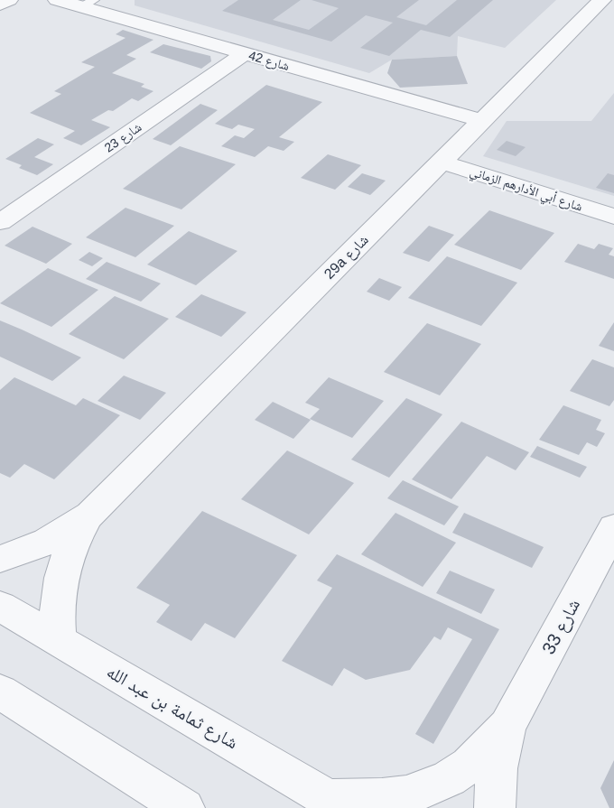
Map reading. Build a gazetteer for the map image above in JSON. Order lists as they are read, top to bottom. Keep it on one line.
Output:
{"streets":{"street":["شارع 42","شارع 23","شارع أبي الأدارهم الزماني","29a شارع","شارع 33","شارع ثمامة بن عبد الله"]},"crossings":[["شارع 42","شارع 23"],["شارع 42","29a شارع"],["شارع أبي الأدارهم الزماني","29a شارع"],["29a شارع","شارع ثمامة بن عبد الله"],["شارع 33","شارع ثمامة بن عبد الله"]]}
